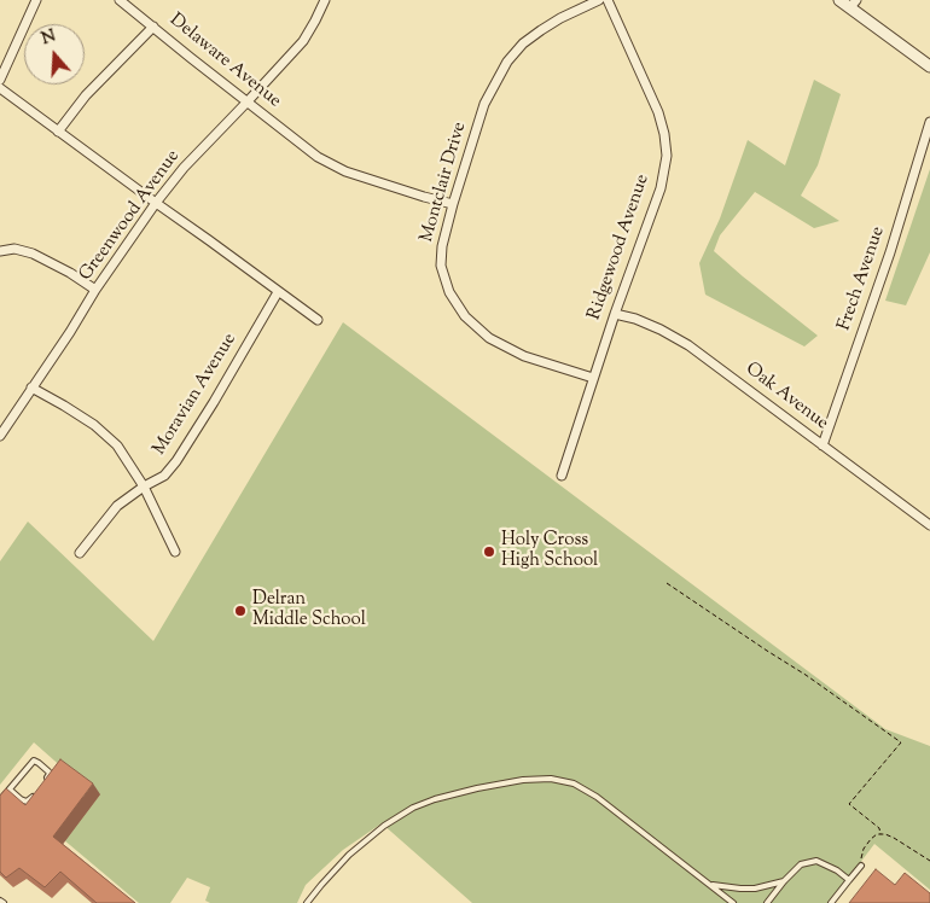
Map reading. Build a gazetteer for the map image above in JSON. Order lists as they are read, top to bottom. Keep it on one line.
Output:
{"streets":{"street":["Delaware Avenue","Montclair Drive","Greenwood Avenue","Ridgewood Avenue","Frech Avenue","Moravian Avenue","Oak Avenue"]},"crossings":[["Delaware Avenue","Montclair Drive"],["Delaware Avenue","Greenwood Avenue"],["Montclair Drive","Ridgewood Avenue"],["Ridgewood Avenue","Oak Avenue"],["Frech Avenue","Oak Avenue"]],"places":["Holy Cross High School","Delran Middle School"],"north":"top"}
